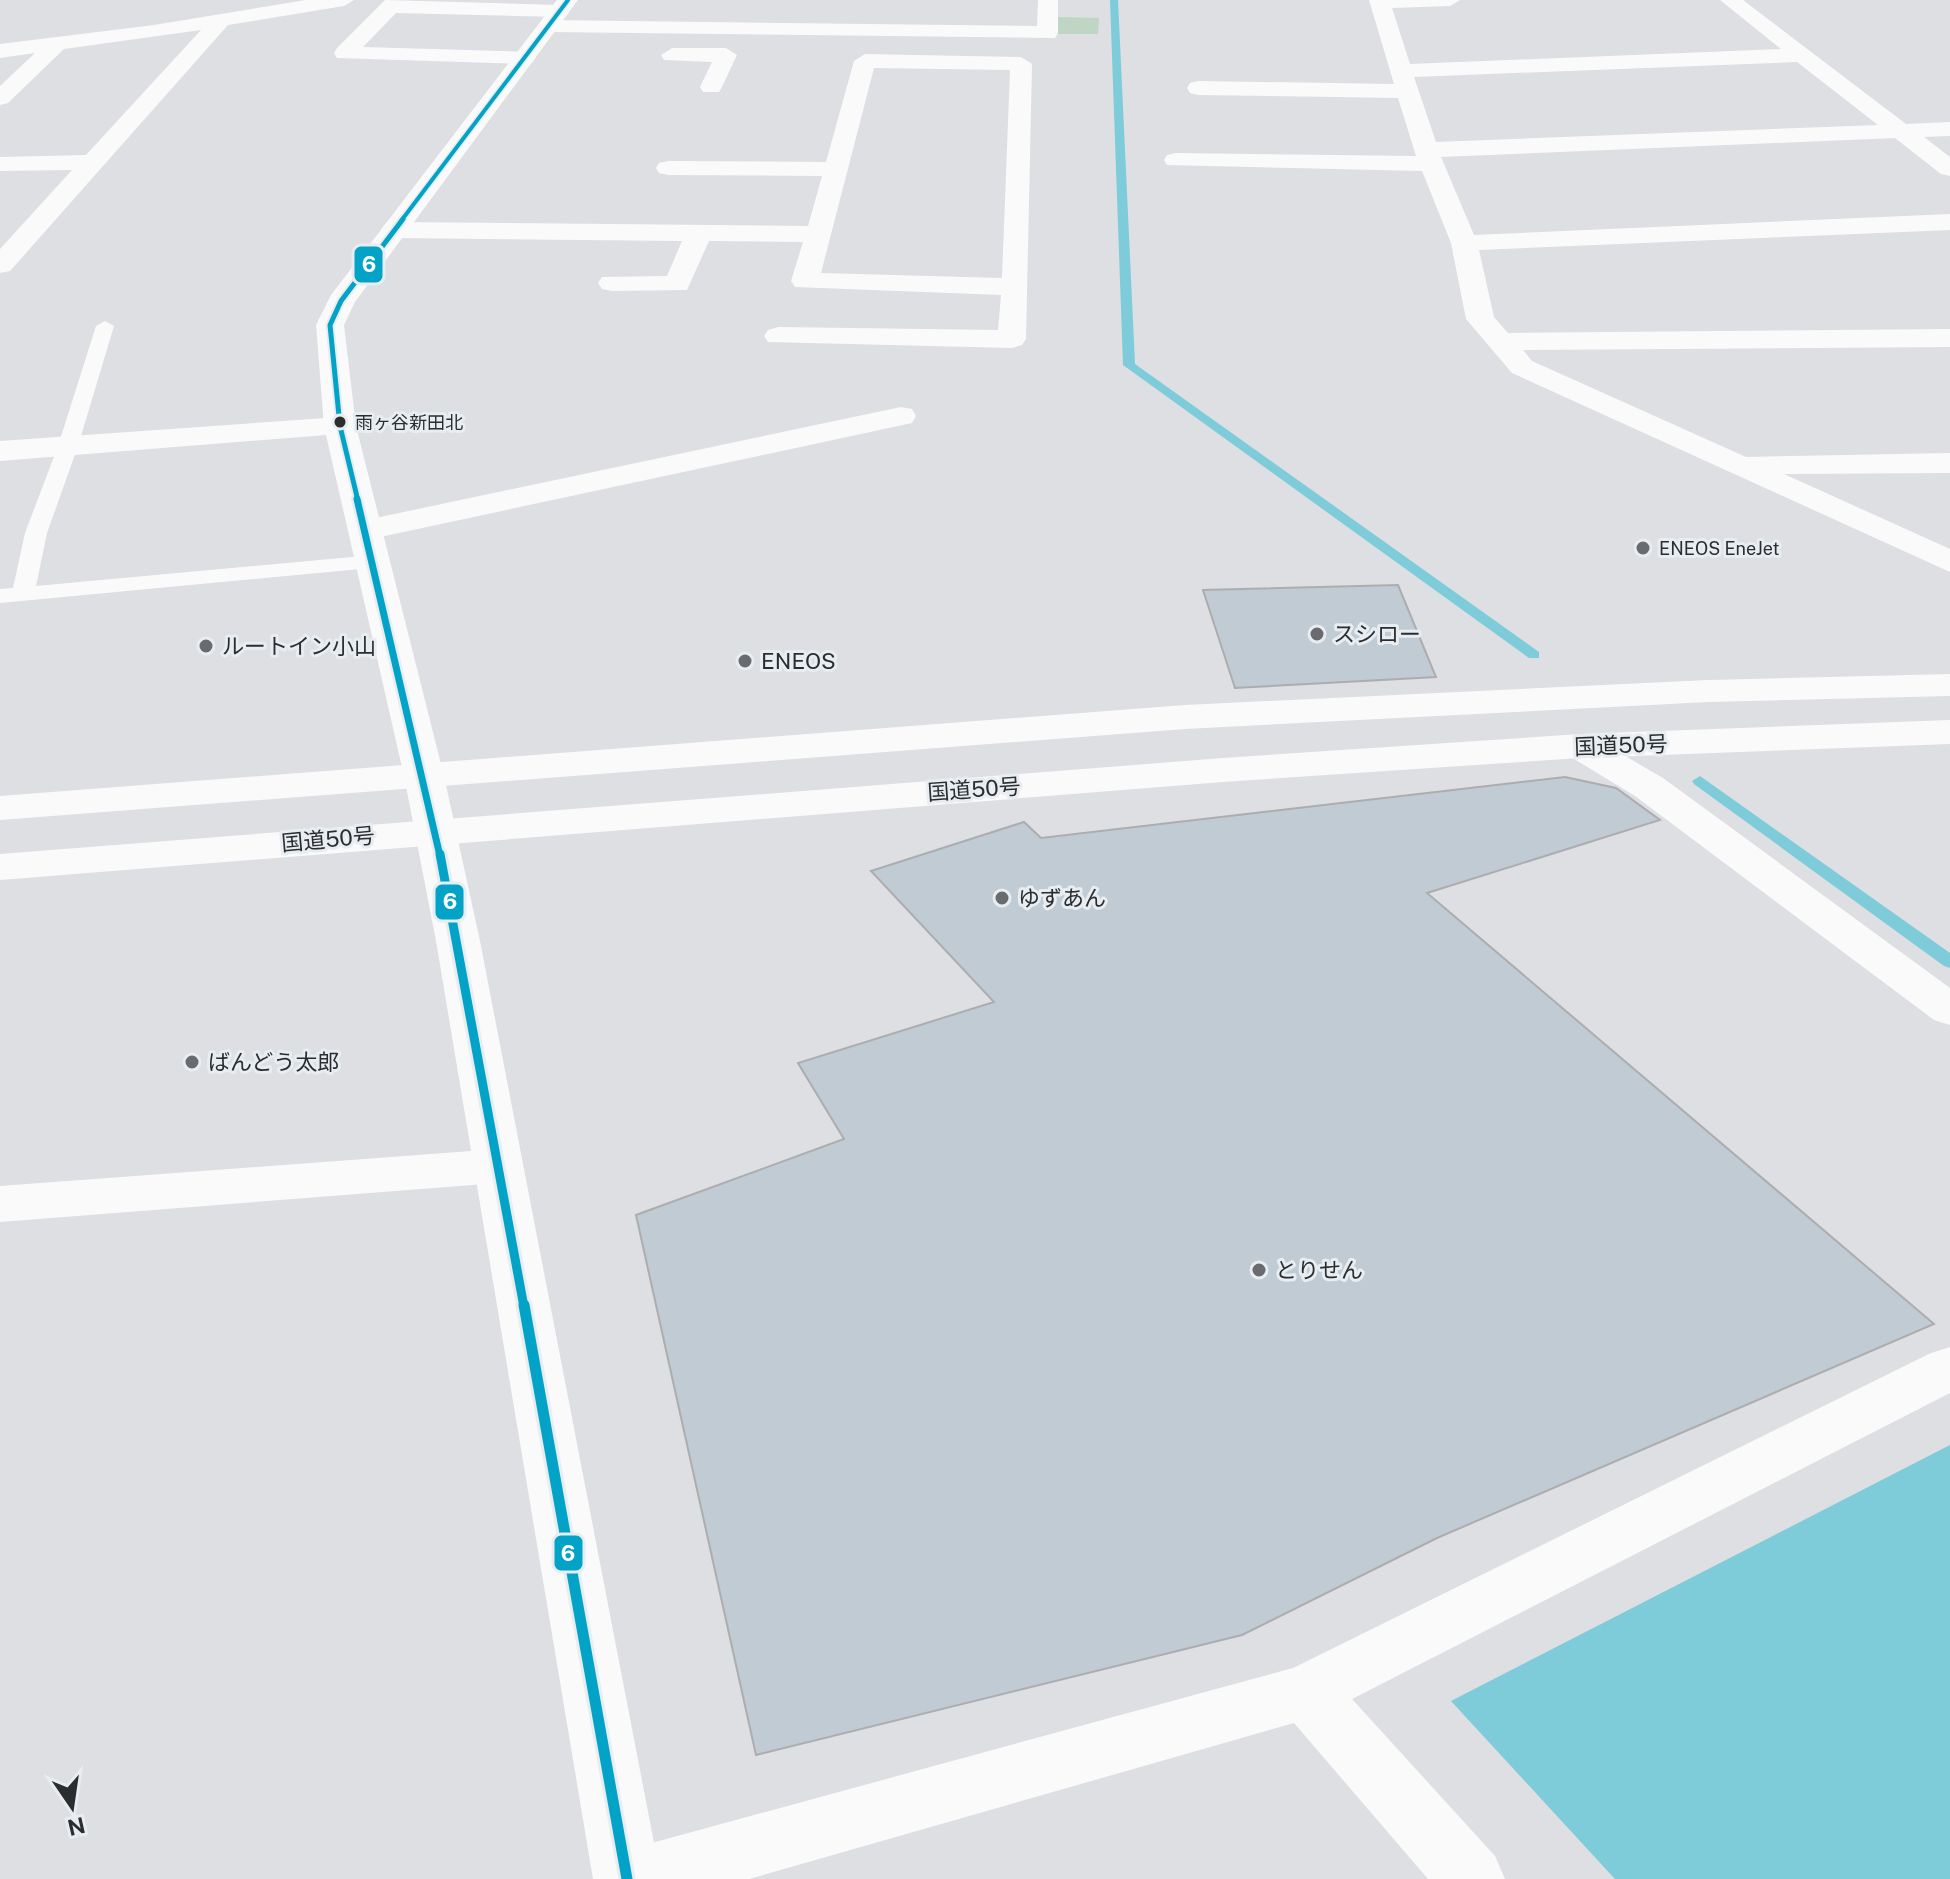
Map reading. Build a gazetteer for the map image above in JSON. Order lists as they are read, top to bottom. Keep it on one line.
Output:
{"streets":{"main road":["国道50号"]},"places":["雨ヶ谷新田北","ENEOS EneJet","スシロー","ルートイン小山","ENEOS","ゆずあん","ばんどう太郎","とりせん"],"lines":["transit line 6"],"north":"bottom"}
